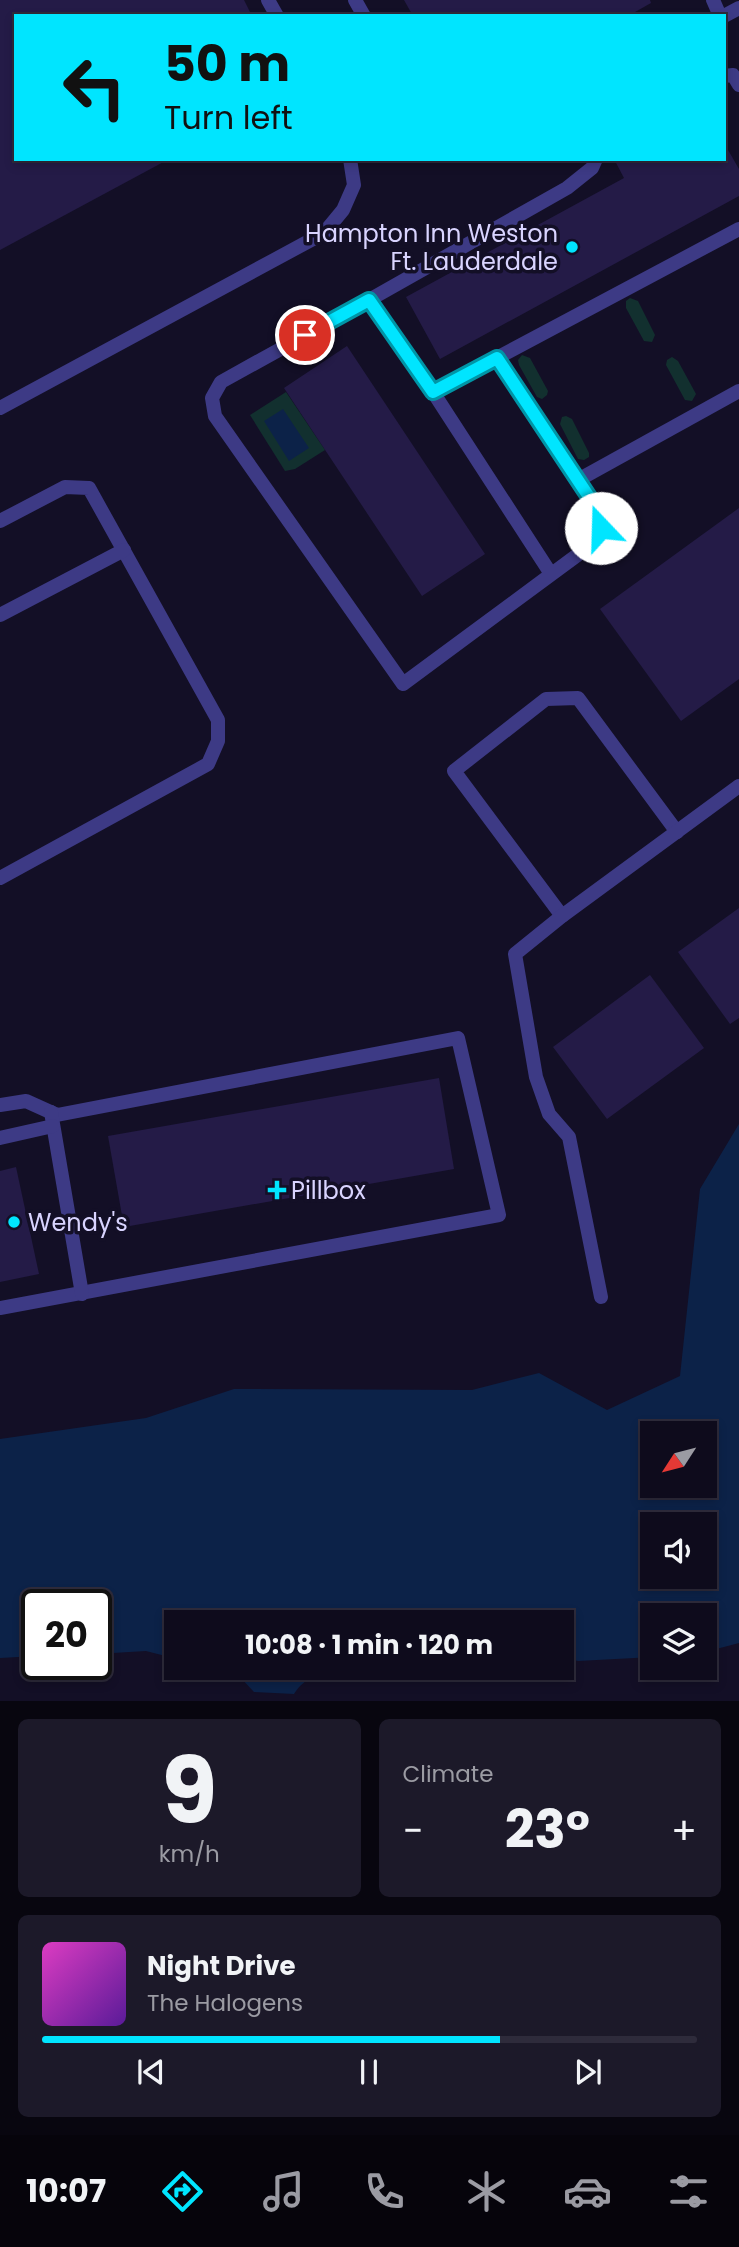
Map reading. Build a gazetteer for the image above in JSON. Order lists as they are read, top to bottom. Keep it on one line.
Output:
{"places":{"other":["Hampton Inn Weston Ft. Lauderdale","Wendy's"],"health":["Pillbox"]},"north":"bottom left","page":{"turn":["50 m","Turn left"],"limit":"20","trip":"10:08 · 1 min · 120 m","tile":[["9","km/h"],"Climate"],"heat":["−","23°","+"],"song":["Night Drive","The Halogens"],"tabs":"10:07"}}
